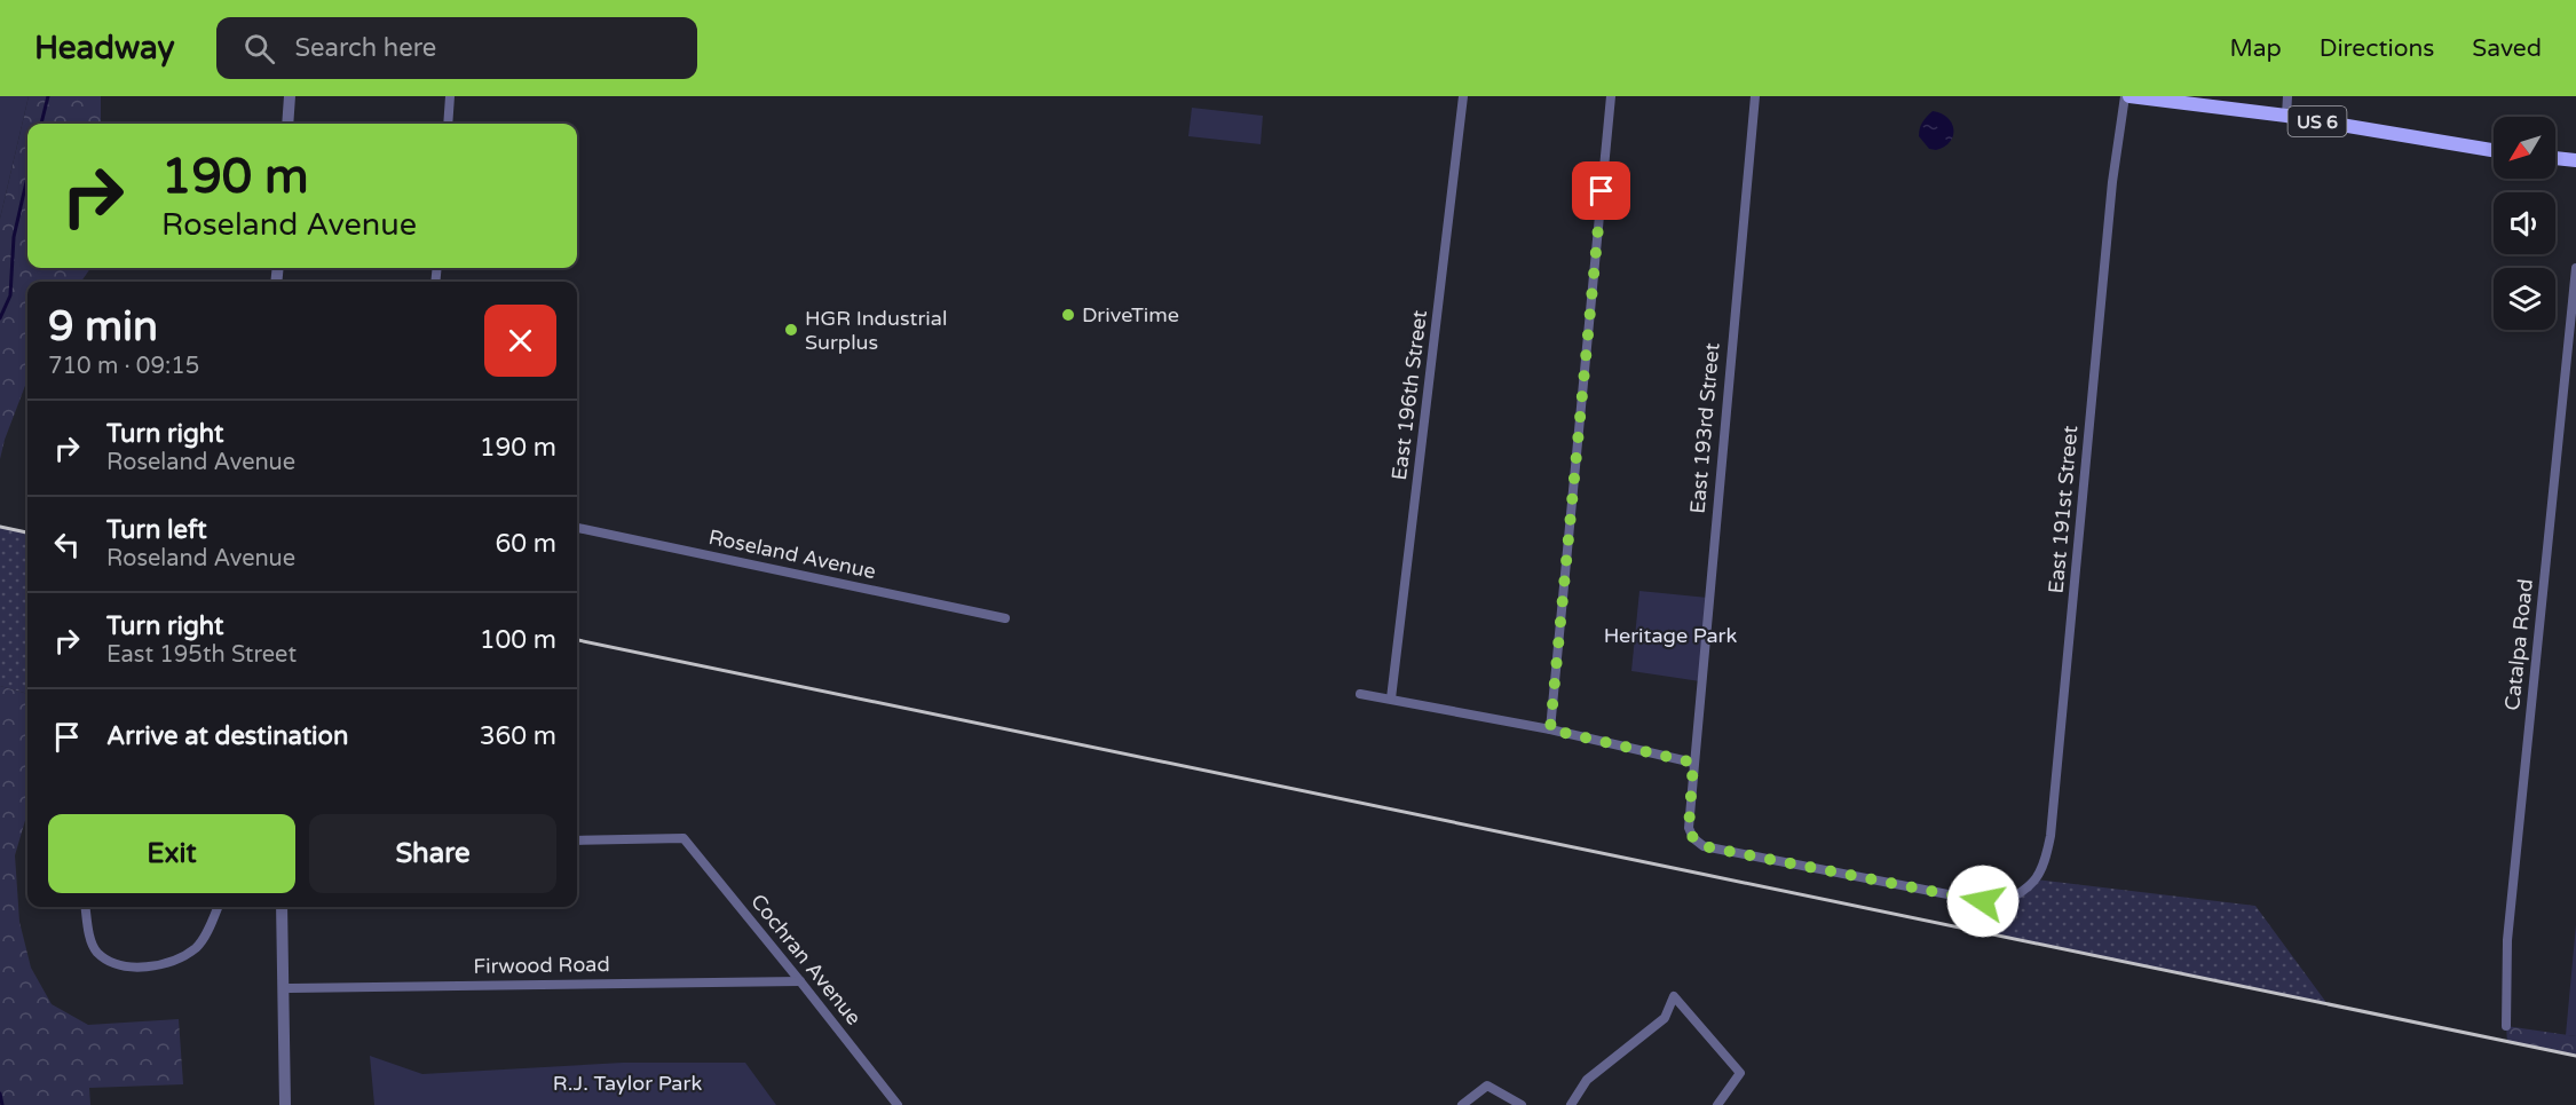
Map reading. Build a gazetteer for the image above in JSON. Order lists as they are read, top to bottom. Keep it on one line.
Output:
{"streets":{"main road":["US 6"],"street":["East 196th Street","East 193rd Street","East 191st Street","Roseland Avenue","Catalpa Road","Cochran Avenue","Firwood Road"]},"crossings":[["US 6","East 191st Street"],["East 193rd Street","East 191st Street"],["Cochran Avenue","Firwood Road"]],"parks":["Heritage Park","R.J. Taylor Park"],"places":["DriveTime","HGR Industrial Surplus"],"north":"bottom left","page":{"header":"Headway","search":"Search here","nav":["Map","Directions","Saved"],"turn":["190 m","Roseland Avenue"],"heading":["9 min","710 m · 09:15"],"list":[{"name":"Turn right","note":"Roseland Avenue","value":"190 m"},{"name":"Turn left","note":"Roseland Avenue","value":"60 m"},{"name":"Turn right","note":"East 195th Street","value":"100 m"},{"name":"Arrive at destination","value":"360 m"}],"buttons":["Exit","Share"]}}
